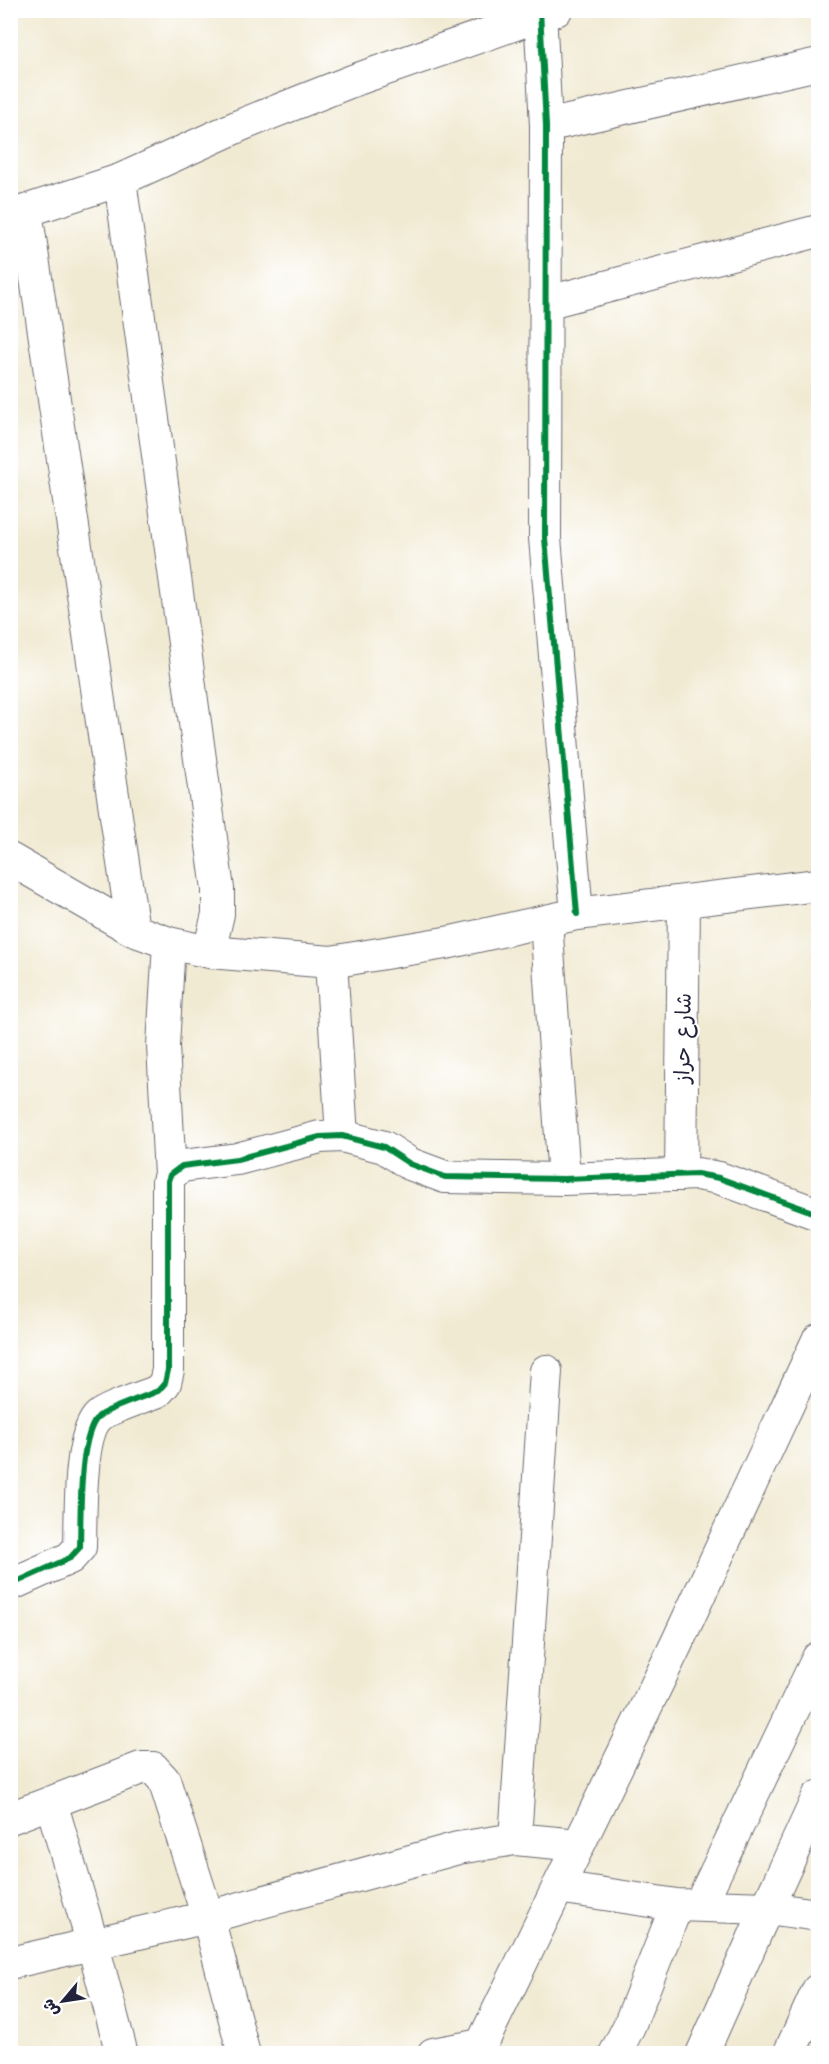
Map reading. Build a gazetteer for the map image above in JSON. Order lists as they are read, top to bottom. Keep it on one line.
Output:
{"streets":{"street":["شارع حراز"]},"north":"bottom left"}
